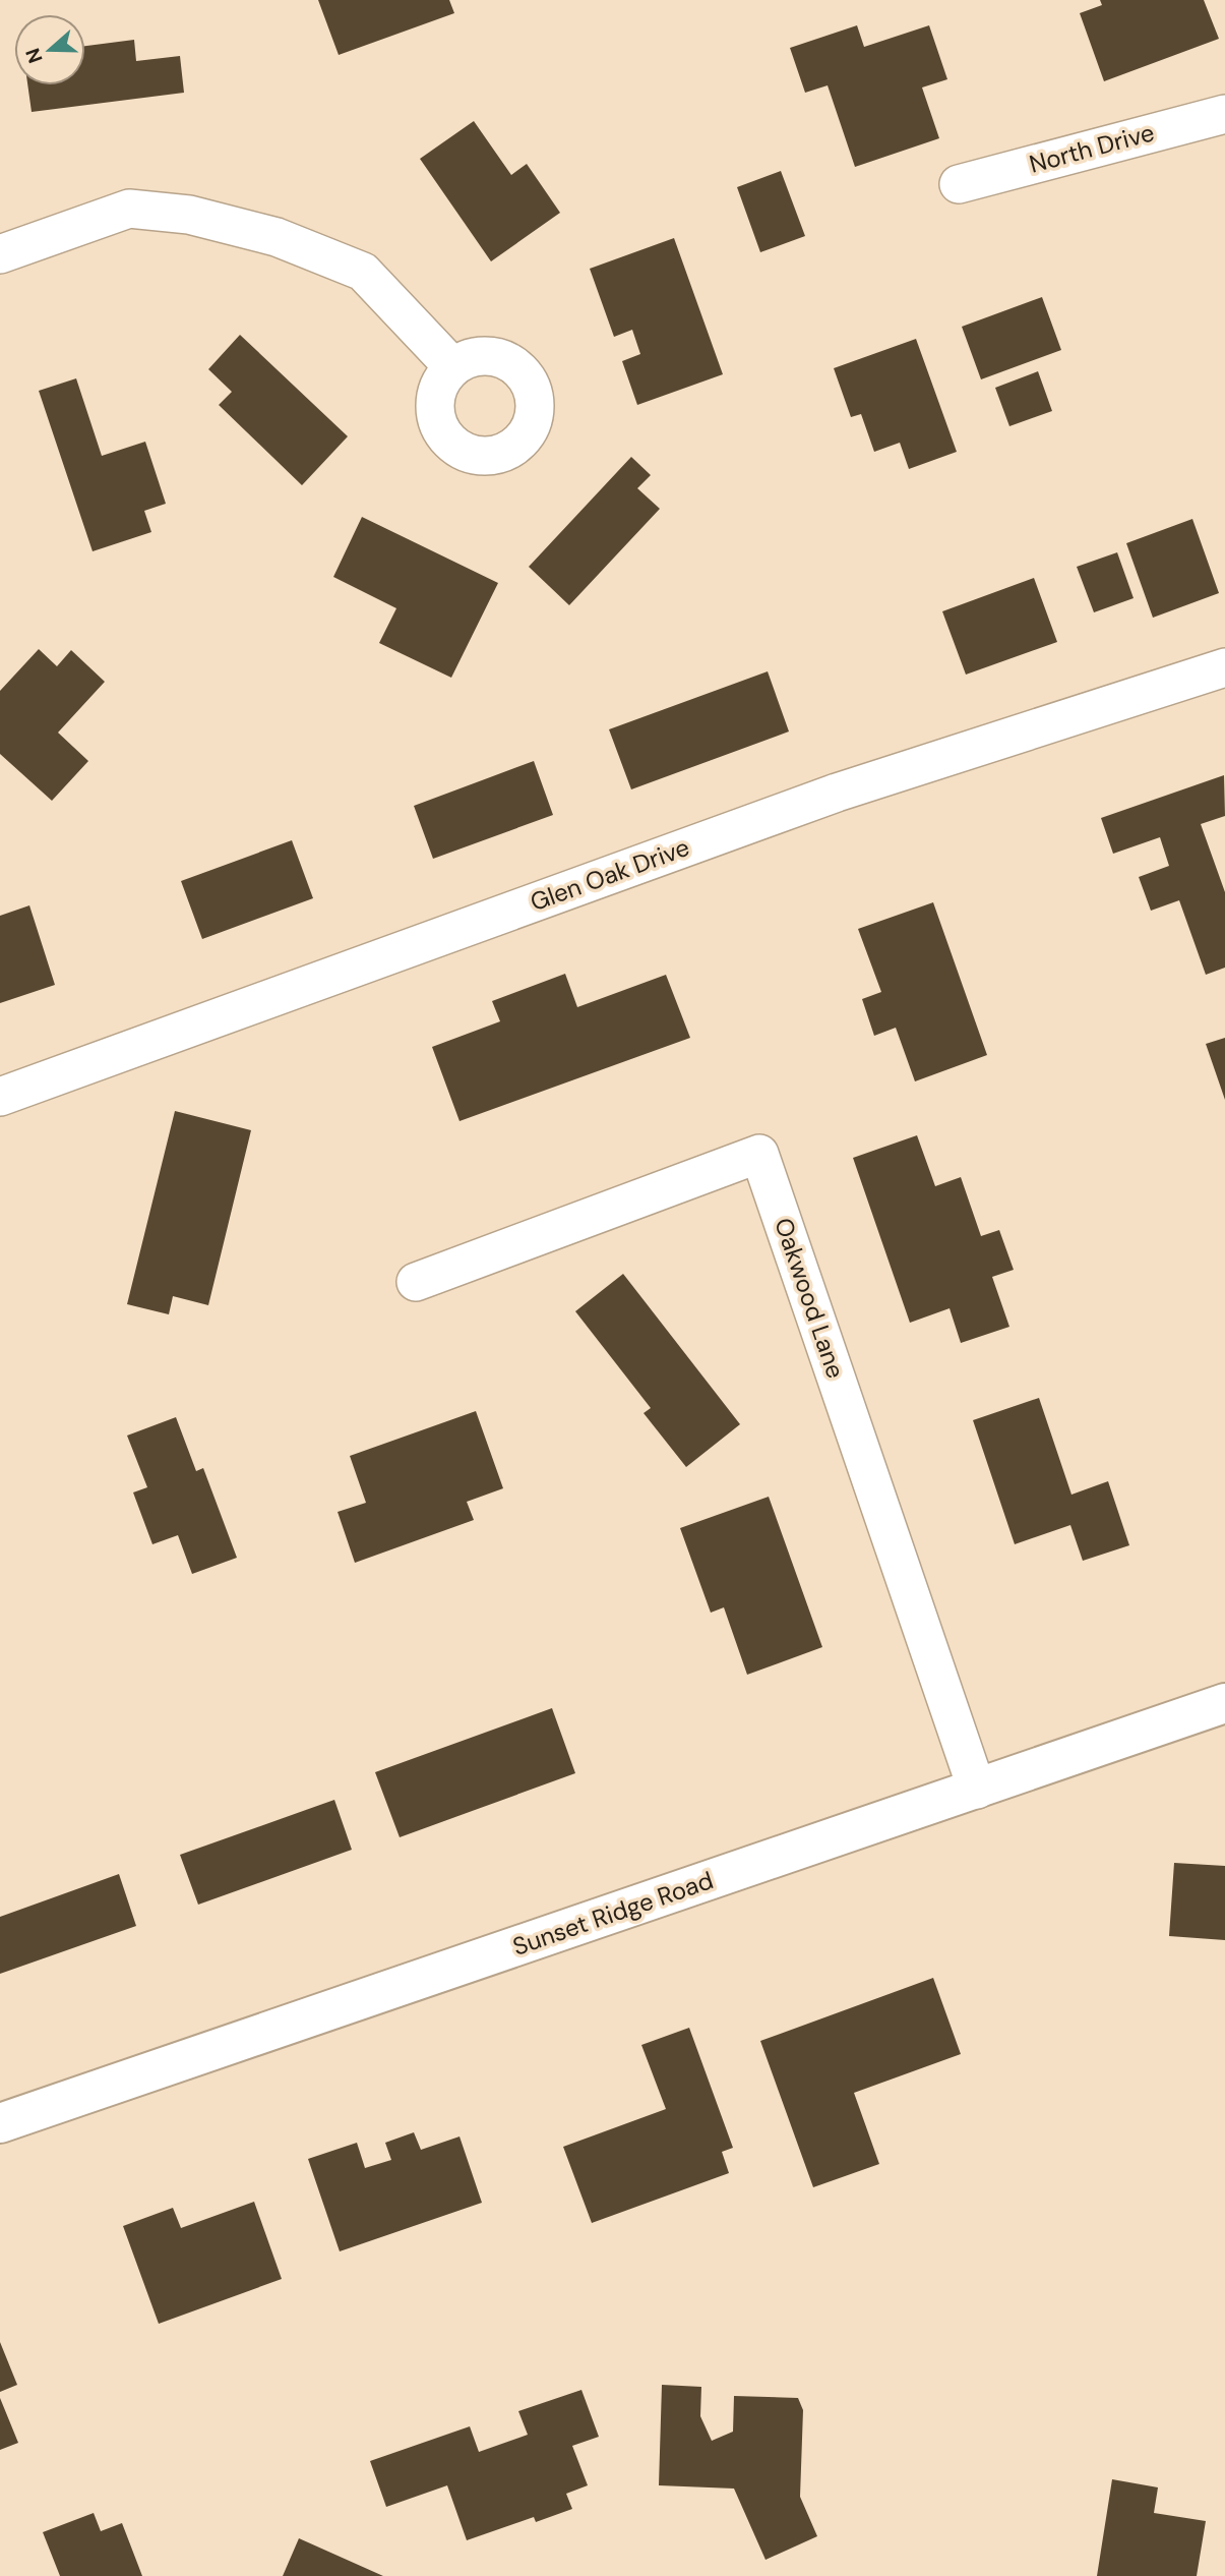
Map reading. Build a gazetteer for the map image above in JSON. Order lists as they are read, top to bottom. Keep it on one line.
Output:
{"streets":{"street":["North Drive","Glen Oak Drive","Oakwood Lane","Sunset Ridge Road"]},"crossings":[["Oakwood Lane","Sunset Ridge Road"]],"north":"left"}
